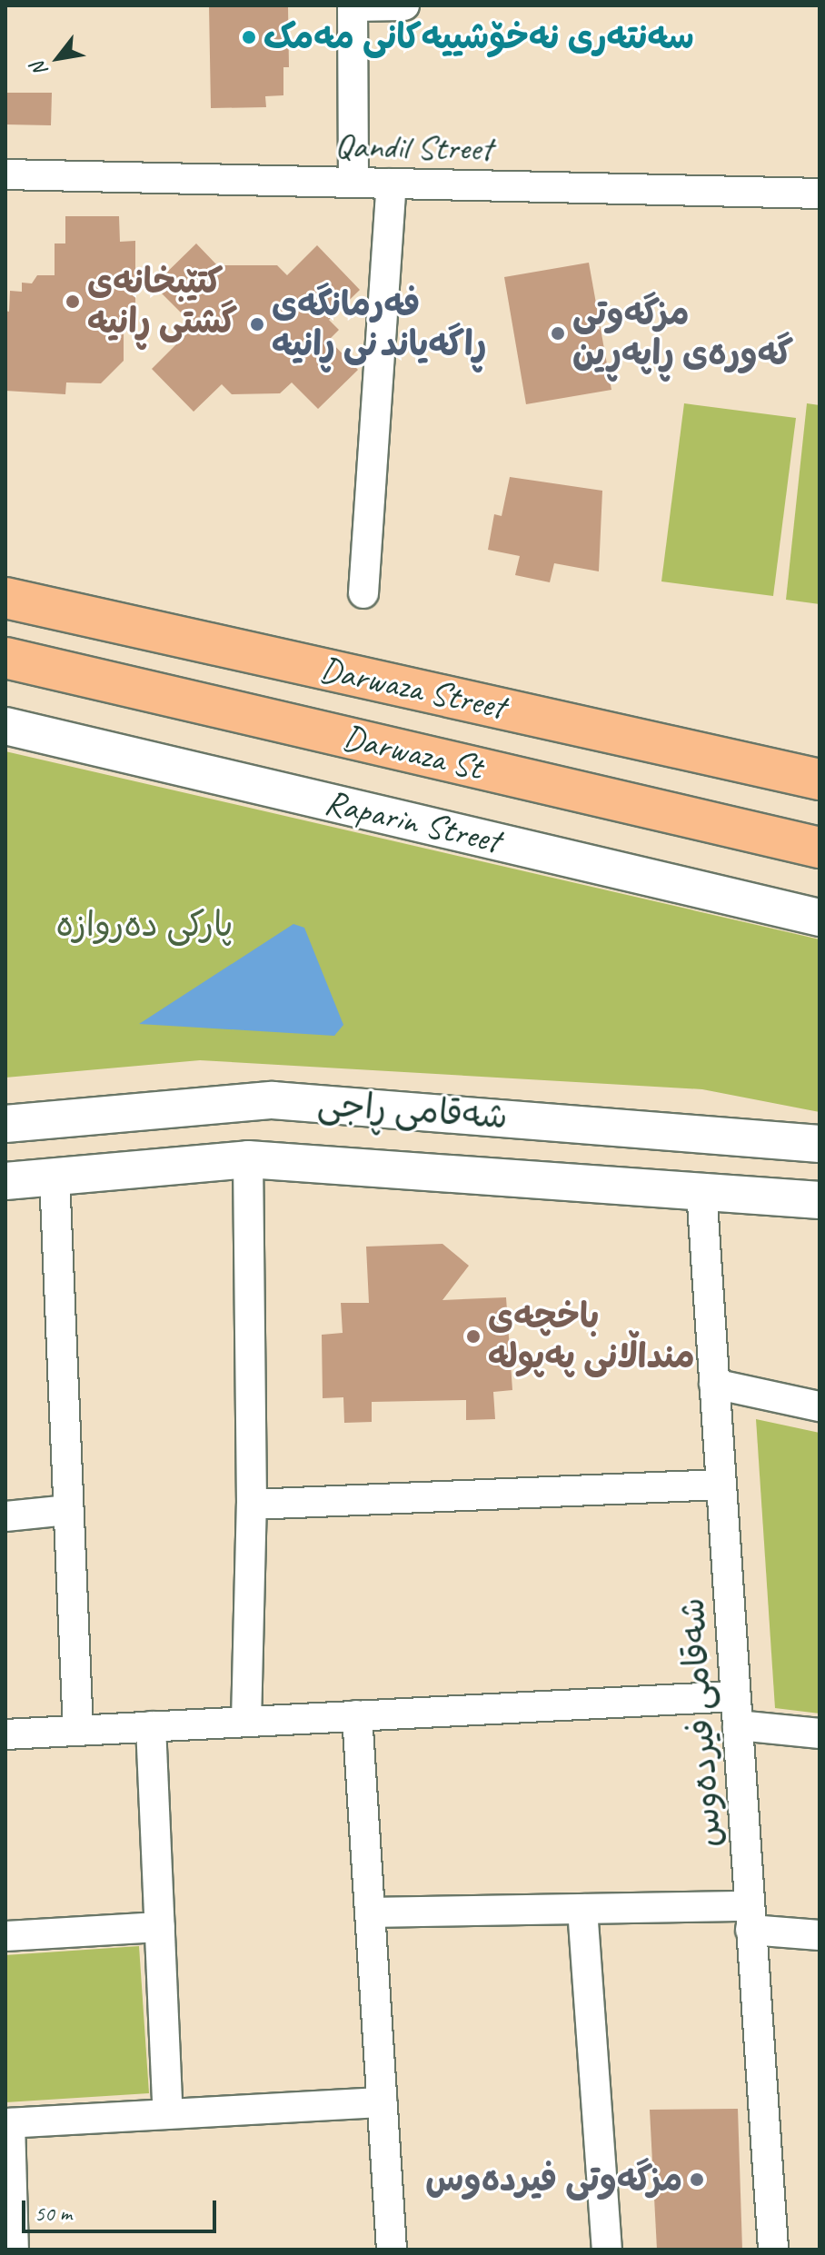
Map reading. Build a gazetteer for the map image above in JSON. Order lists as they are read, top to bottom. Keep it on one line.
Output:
{"streets":{"highway":["Darwaza Street","Darwaza St"],"street":["Qandil Street","Raparin Street","شەقامی ڕاجی","شەقامی فیردەوس"]},"crossings":[["شەقامی ڕاجی","شەقامی فیردەوس"]],"parks":["پارکی دەروازە"],"places":["سەنتەری نەخۆشییەکانی مەمک","کتێبخانەی گشتی ڕانیە","فەرمانگەی ڕاگەیاندنی ڕانیە","مزگەوتی گەورەی ڕاپەڕین","باخچەی منداڵانی پەپولە","مزگەوتی فیردەوس"],"scale_bar":"50 m","north":"bottom left"}
